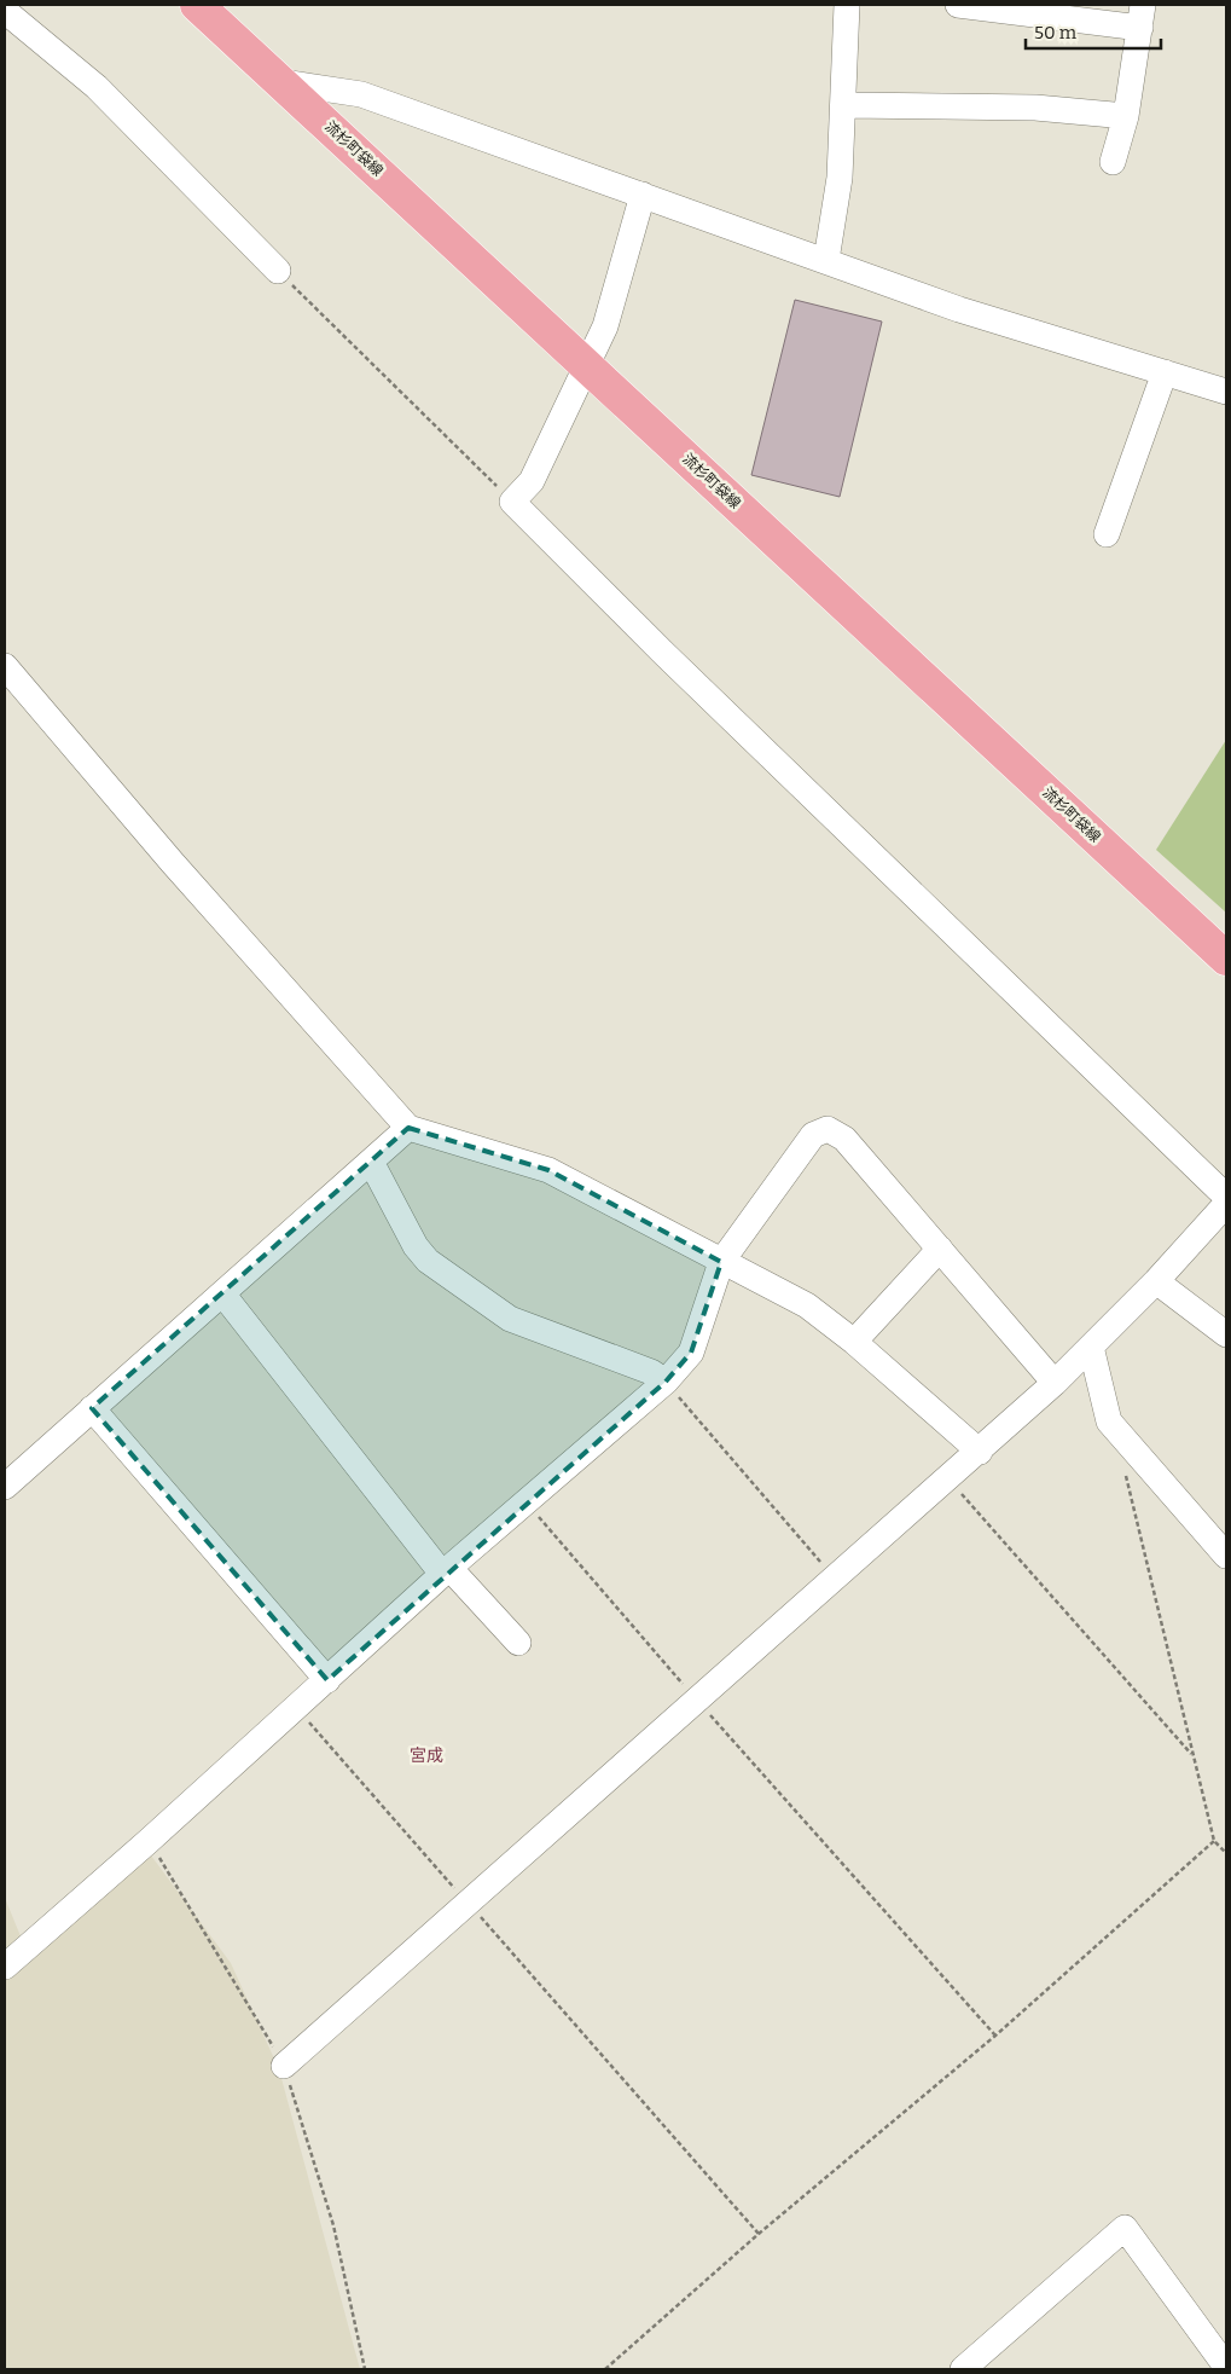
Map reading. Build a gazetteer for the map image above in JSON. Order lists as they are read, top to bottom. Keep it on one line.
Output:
{"streets":{"main road":["流杉町袋線"]},"districts":["宮成"],"scale_bar":"50 m"}
